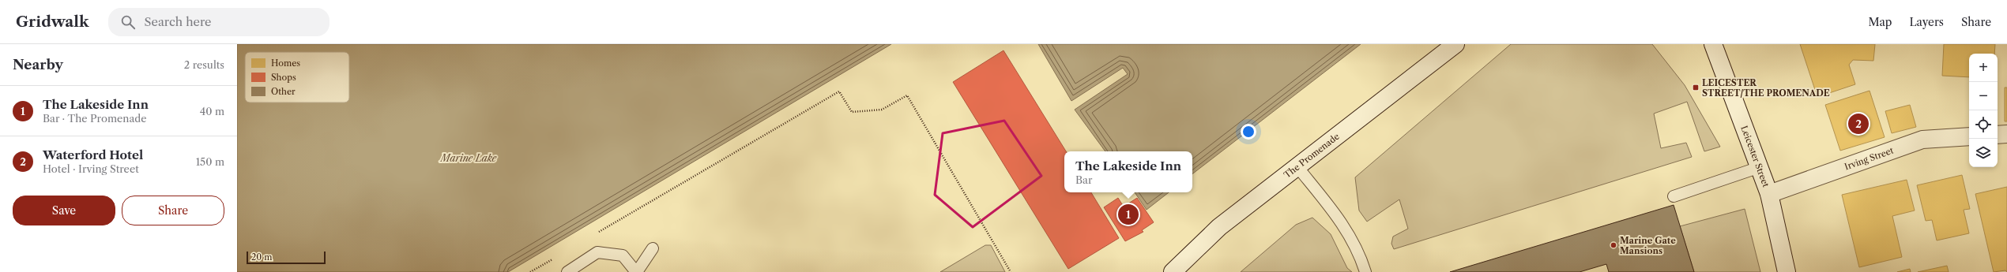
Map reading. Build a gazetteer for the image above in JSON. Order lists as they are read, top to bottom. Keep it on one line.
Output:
{"streets":{"main road":["The Promenade","Leicester Street","Irving Street"]},"crossings":[["Leicester Street","Irving Street"]],"water":["Marine Lake"],"places":{"transit":["LEICESTER STREET/THE PROMENADE"],"other":["Marine Gate Mansions"]},"legend":["Homes","Shops","Other"],"scale_bar":"20 m","page":{"header":"Gridwalk","search":"Search here","nav":["Map","Layers","Share"],"heading":["Nearby","2 results"],"map_buttons":["+","−"],"list":[{"mark":"1","name":"The Lakeside Inn","note":"Bar · The Promenade","value":"40 m"},{"mark":"2","name":"Waterford Hotel","note":"Hotel · Irving Street","value":"150 m"}],"pins":["2","1"],"popup":["The Lakeside Inn","Bar"],"buttons":["Save","Share"],"scale":"20 m"}}
